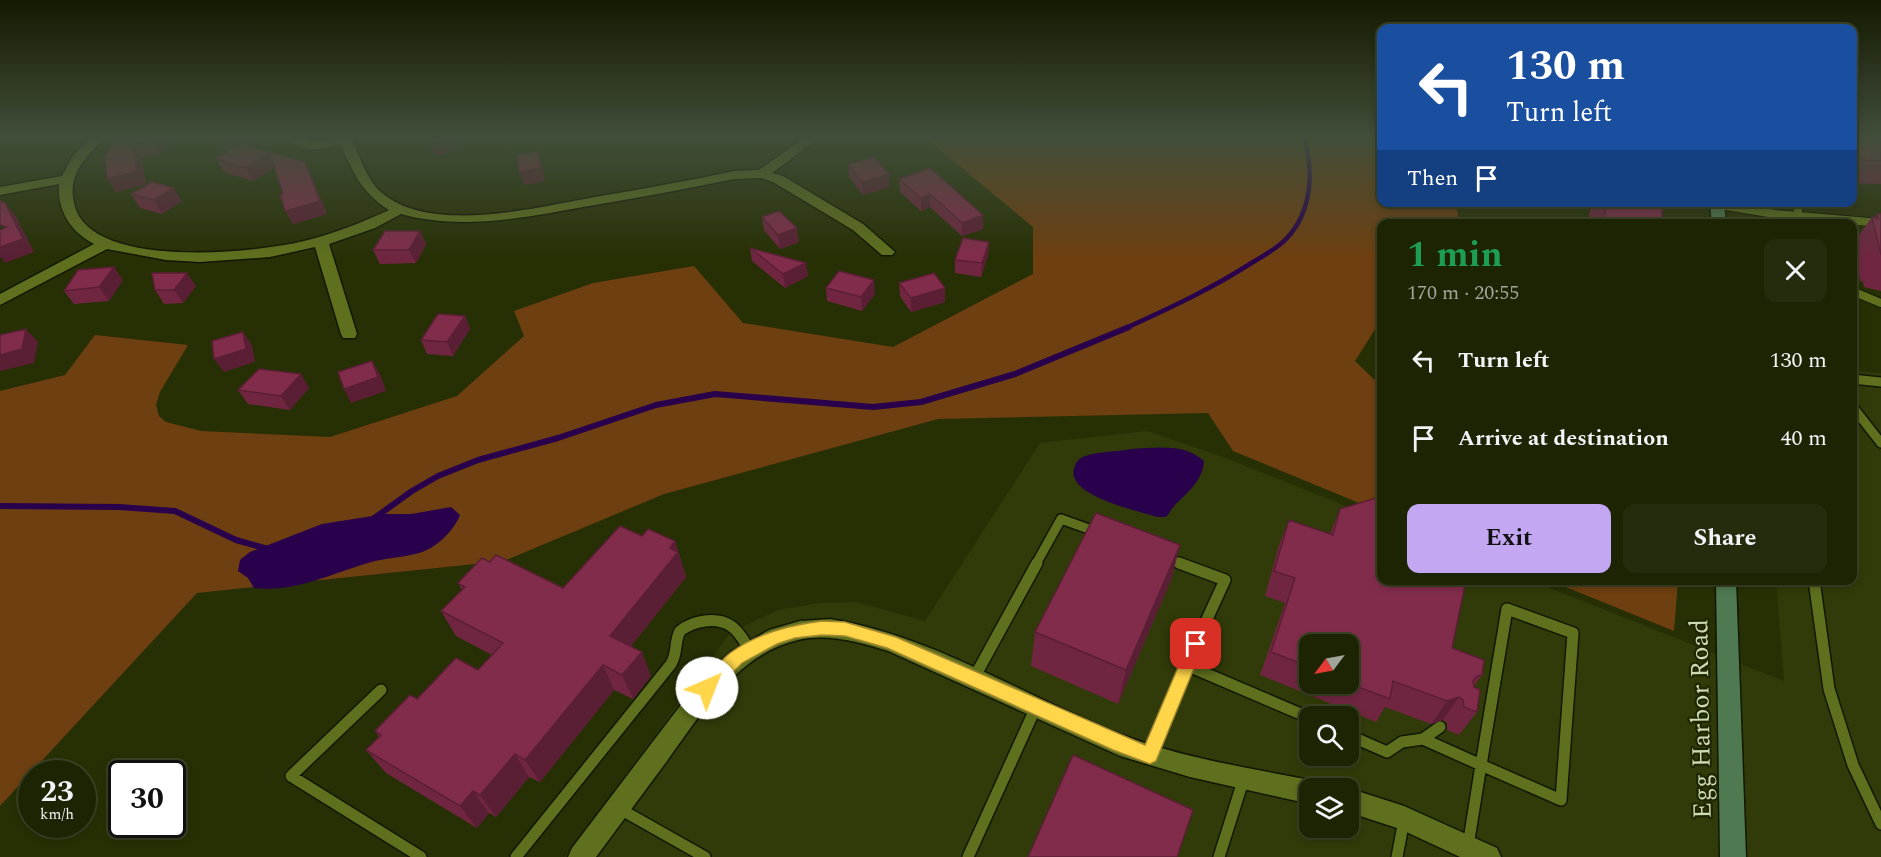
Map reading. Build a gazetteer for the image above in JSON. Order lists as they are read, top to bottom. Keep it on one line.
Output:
{"streets":{"main road":["Egg Harbor Road"]},"north":"bottom left","page":{"turn":["130 m","Turn left"],"then":"Then","heading":["1 min","170 m · 20:55"],"list":[{"name":"Turn left","value":"130 m"},{"name":"Arrive at destination","value":"40 m"}],"buttons":["Exit","Share"],"speed":"23 km/h","limit":"30"}}
